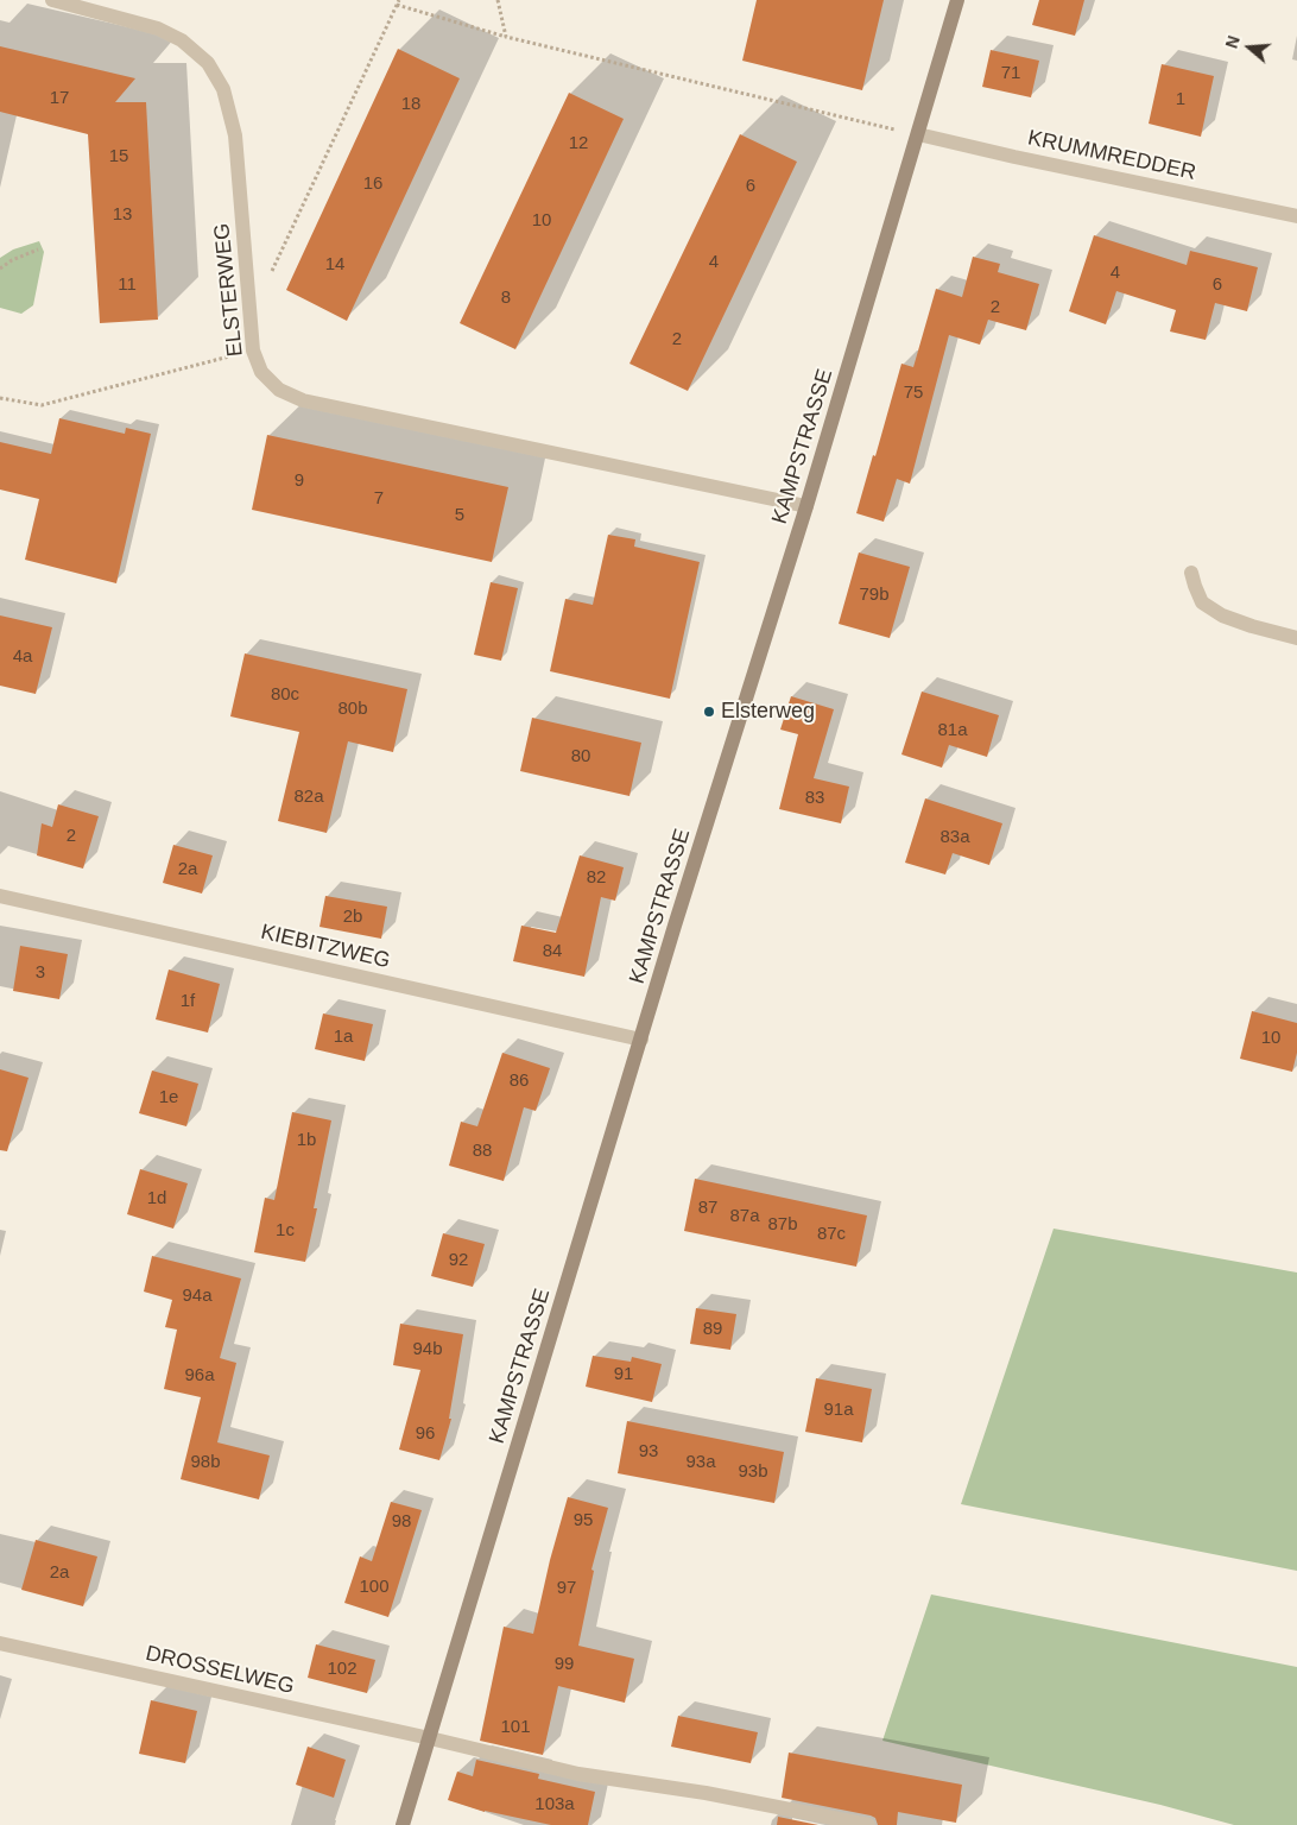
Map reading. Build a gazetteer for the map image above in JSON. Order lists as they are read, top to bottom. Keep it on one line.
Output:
{"streets":{"street":["KRUMMREDDER","ELSTERWEG","KAMPSTRASSE","KIEBITZWEG","DROSSELWEG"]},"crossings":[["KRUMMREDDER","KAMPSTRASSE"],["ELSTERWEG","KAMPSTRASSE"],["KAMPSTRASSE","KIEBITZWEG"],["KAMPSTRASSE","DROSSELWEG"]],"places":["Elsterweg"],"house_numbers":["71","17","1","18","12","15","16","6","13","10","4","14","4","11","6","8","2","2","75","9","7","5","79b","4a","80c","80b","81a","80","82a","83","2","83a","2a","82","2b","84","3","1f","1a","10","86","1e","1b","88","1d","87","87a","87b","1c","87c","92","94a","89","94b","91","96a","91a","96","93","98b","93a","93b","95","98","2a","100","97","99","102","101","103a"],"north":"left"}
